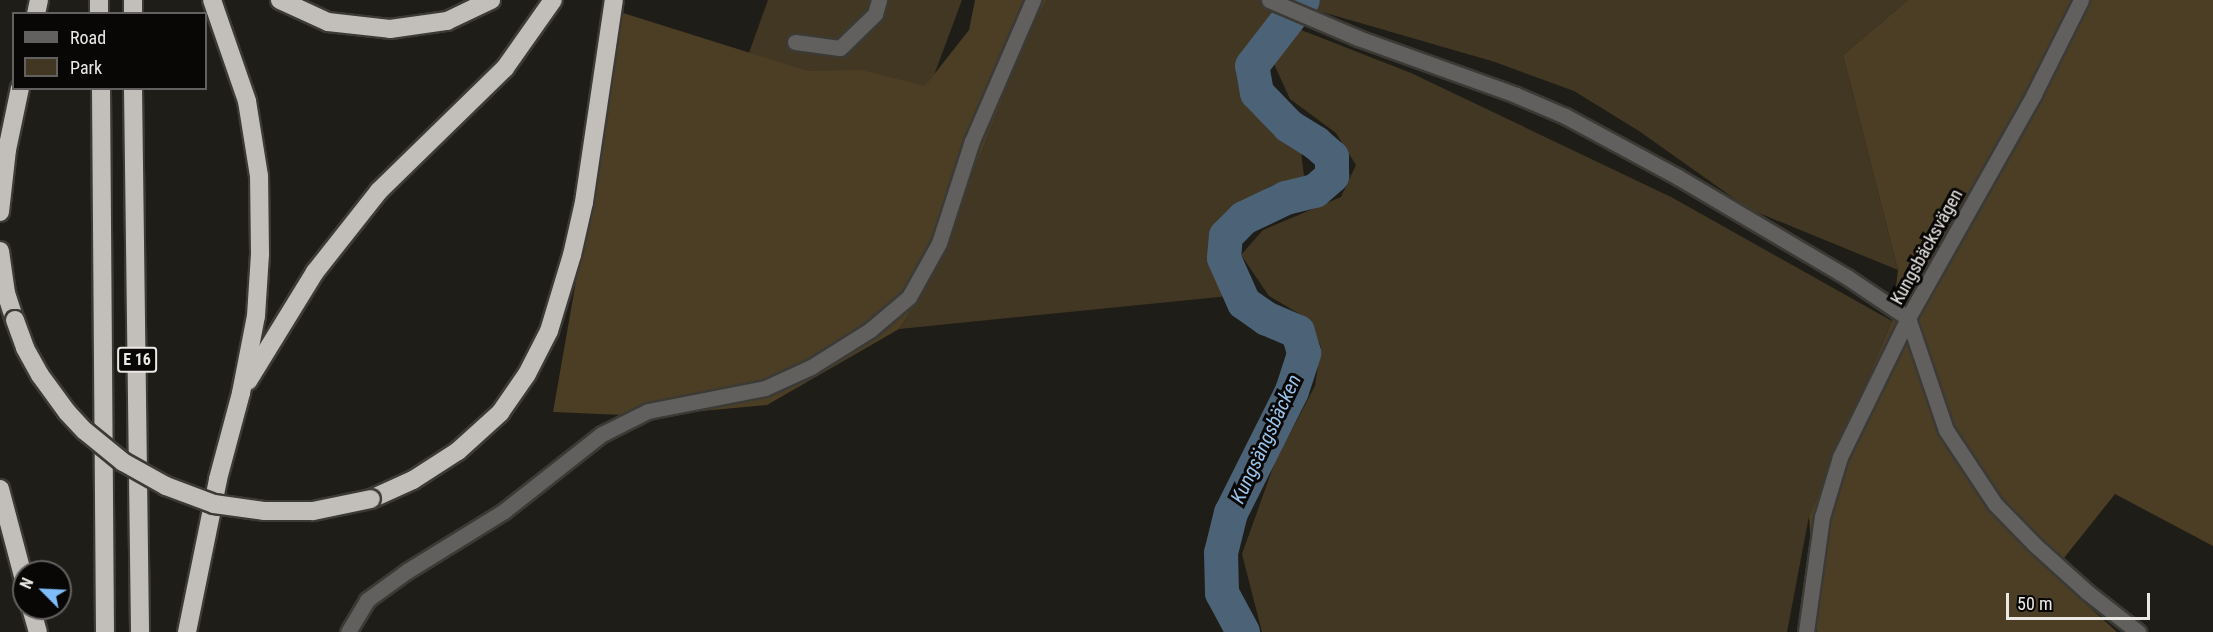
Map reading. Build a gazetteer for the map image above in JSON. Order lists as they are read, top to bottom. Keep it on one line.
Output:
{"streets":{"highway":["E 16"],"street":["Kungsbäcksvägen"]},"water":["Kungsängsbäcken"],"legend":["Road","Park"],"scale_bar":"50 m","north":"top left"}
